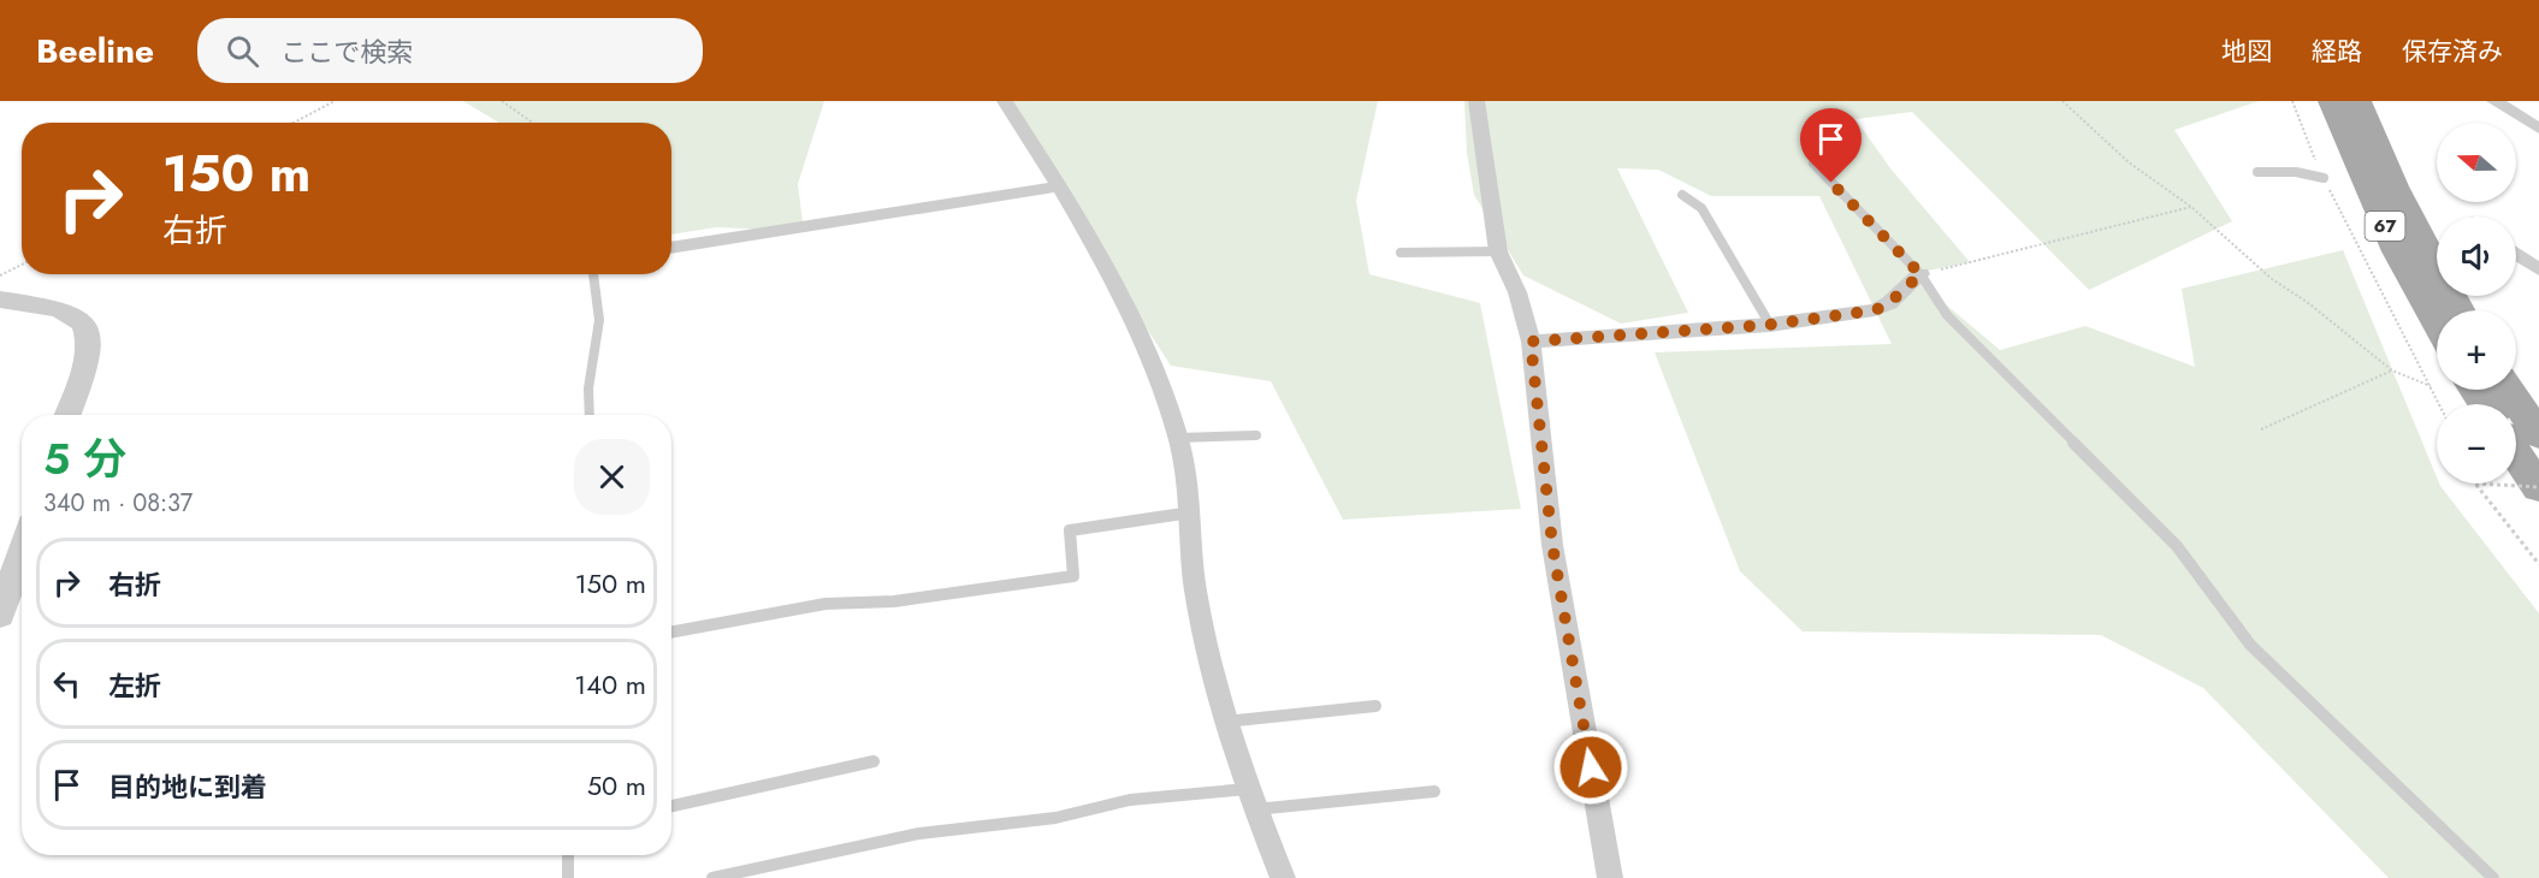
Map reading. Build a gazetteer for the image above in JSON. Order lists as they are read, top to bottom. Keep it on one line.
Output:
{"streets":{"main road":["67"]},"north":"left","page":{"header":"Beeline","search":"ここで検索","nav":["地図","経路","保存済み"],"map_buttons":["+","−"],"turn":["150 m","右折"],"heading":["5 分","340 m · 08:37"],"list":[{"name":"右折","value":"150 m"},{"name":"左折","value":"140 m"},{"name":"目的地に到着","value":"50 m"}]}}
